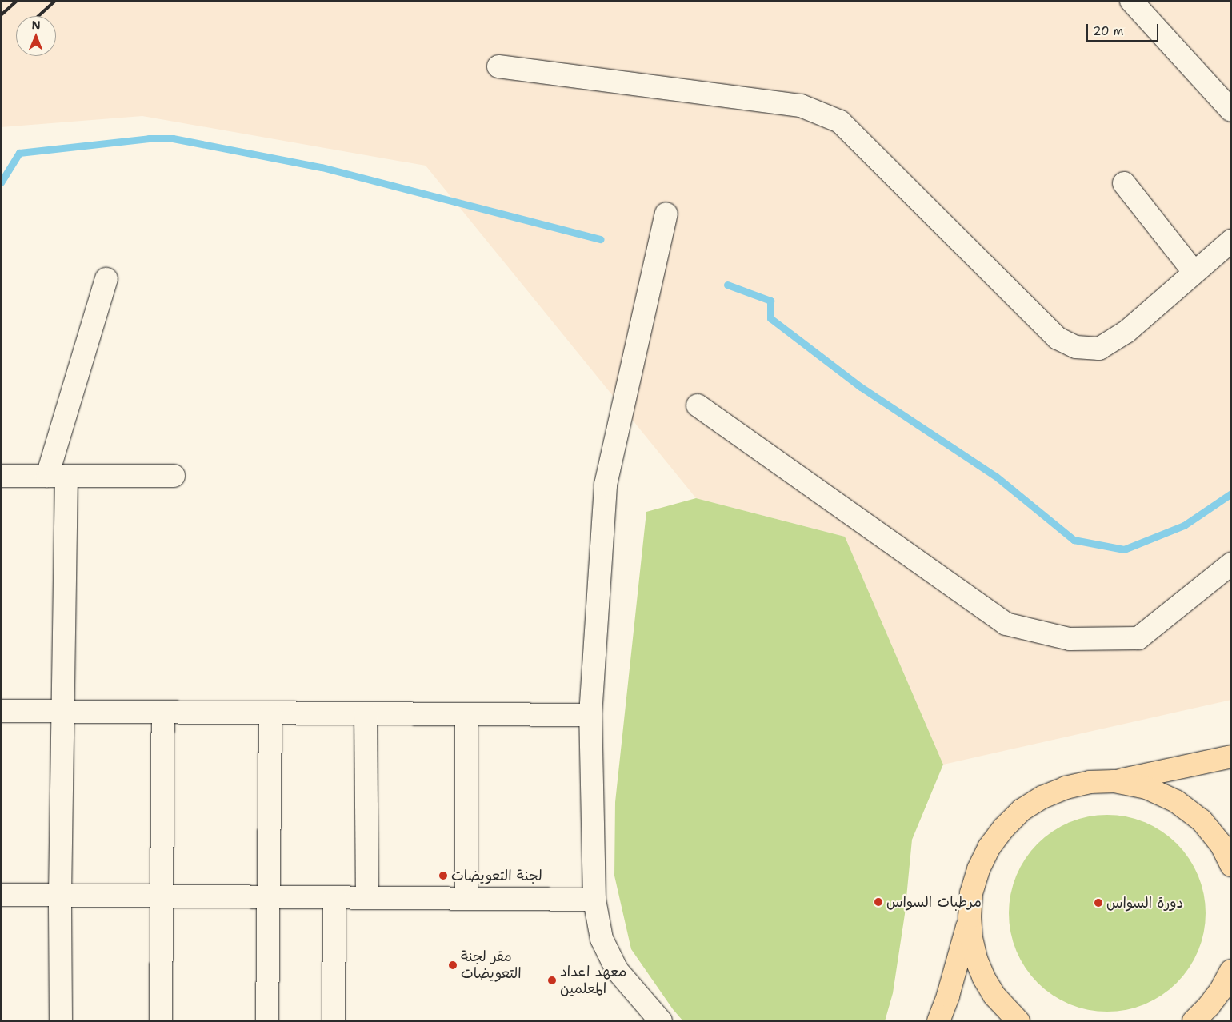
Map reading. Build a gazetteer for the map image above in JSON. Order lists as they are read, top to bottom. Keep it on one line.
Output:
{"places":["لجنة التعويضات","مرطبات السواس","دورة السواس","مقر لجنة التعويضات","معهد اعداد المعلمين"],"scale_bar":"20 m","north":"top"}
